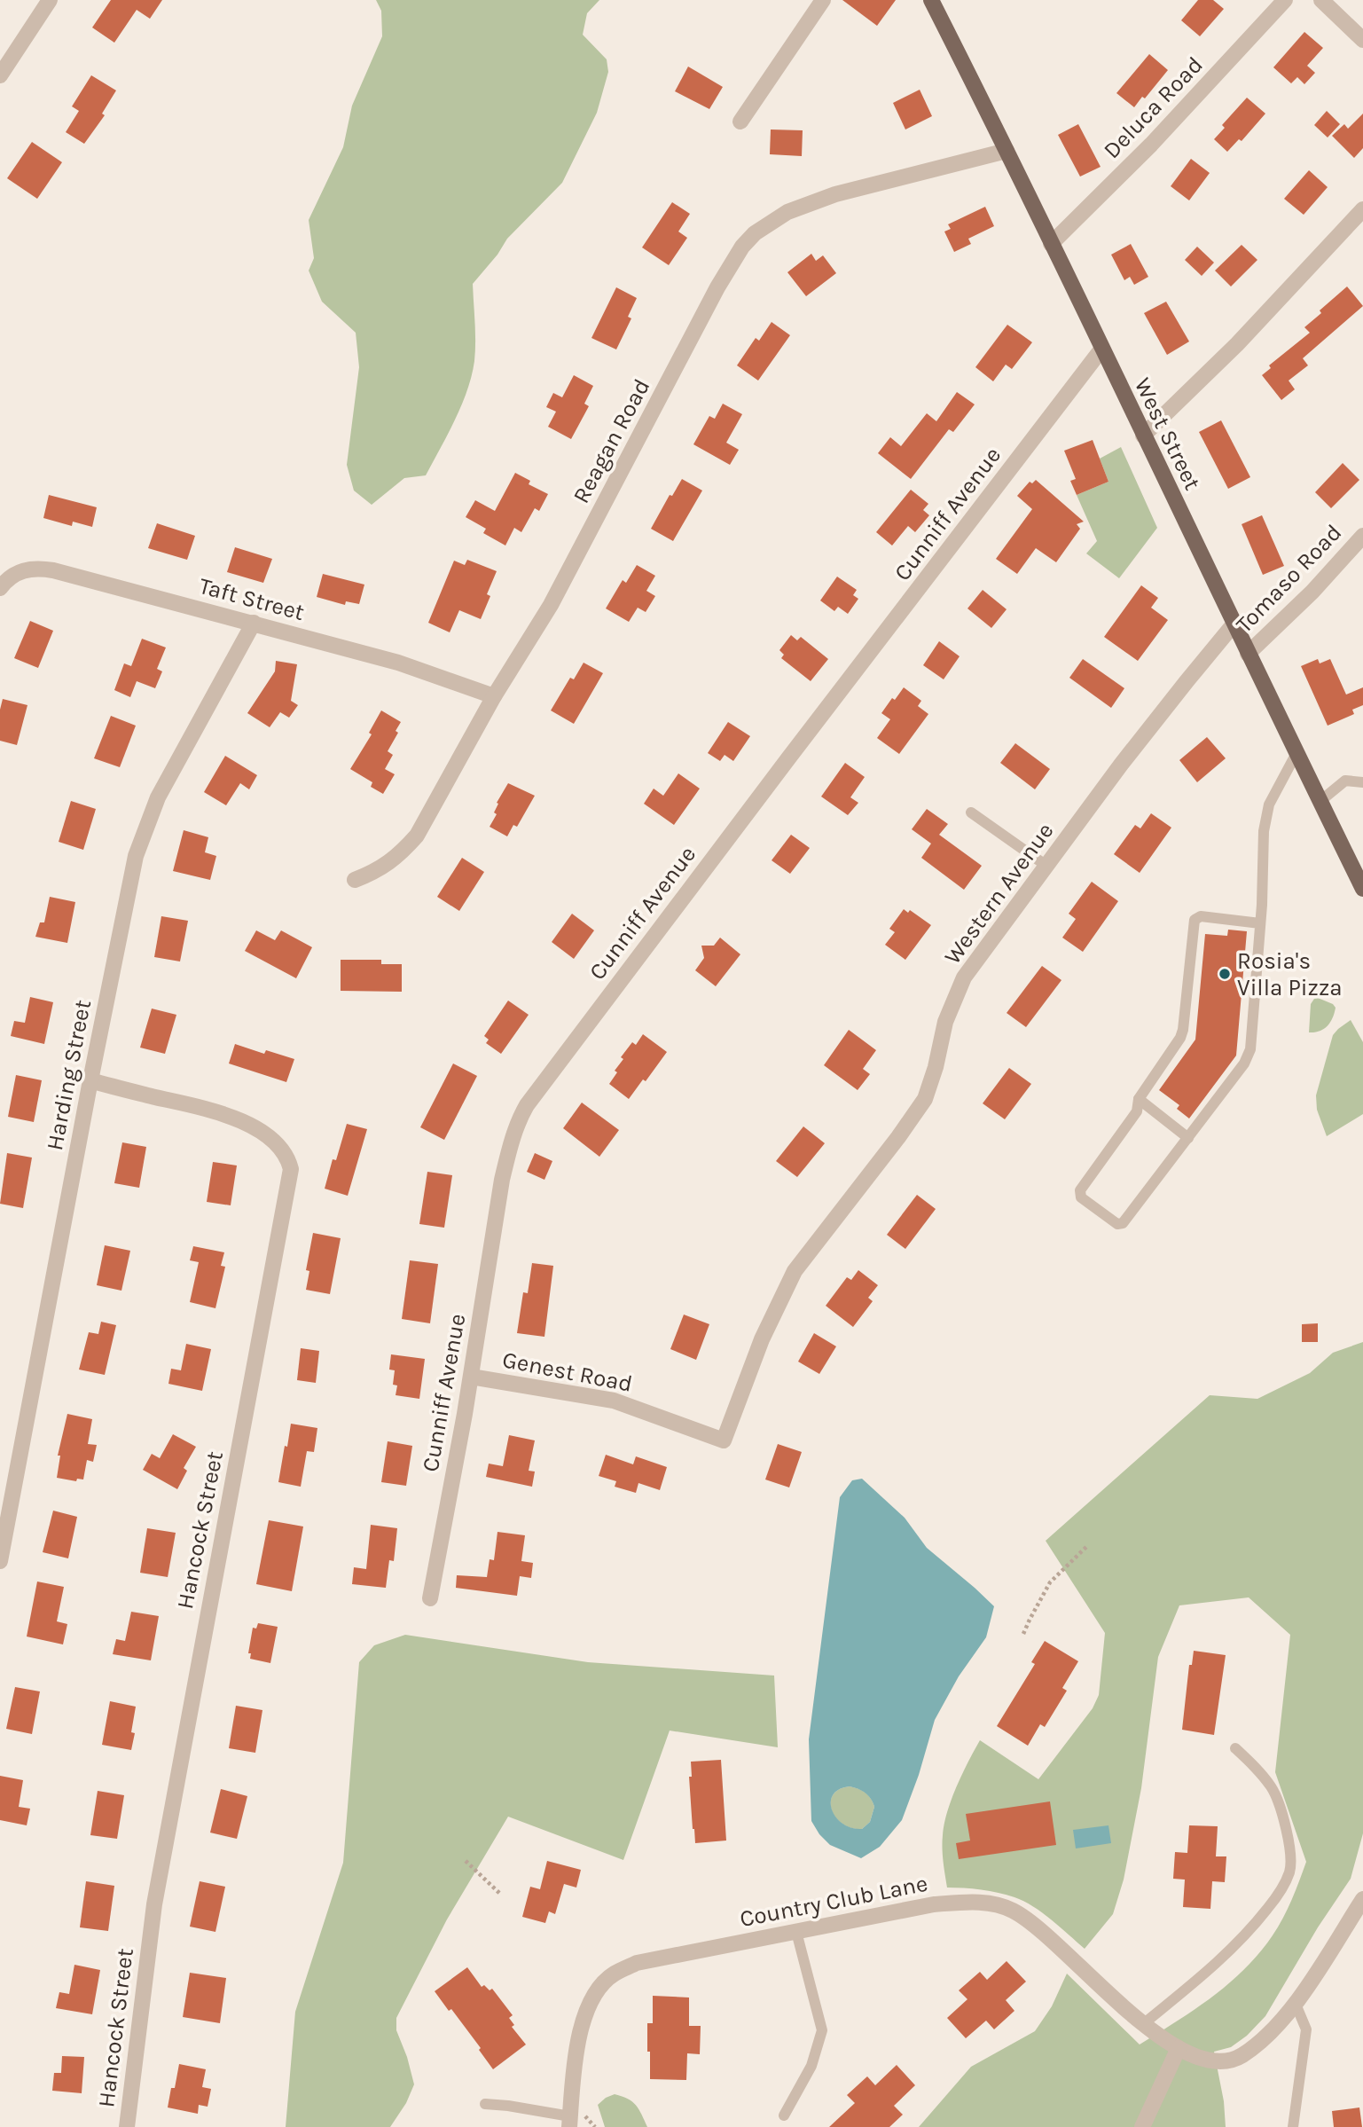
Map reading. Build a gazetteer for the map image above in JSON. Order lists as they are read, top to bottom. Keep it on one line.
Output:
{"streets":{"main road":["West Street"],"street":["Deluca Road","Reagan Road","Cunniff Avenue","Tomaso Road","Taft Street","Western Avenue","Harding Street","Genest Road","Hancock Street","Country Club Lane"]},"crossings":[["Deluca Road","West Street"],["West Street","Reagan Road"],["West Street","Cunniff Avenue"],["West Street","Tomaso Road"],["West Street","Western Avenue"],["Reagan Road","Taft Street"],["Cunniff Avenue","Genest Road"],["Taft Street","Harding Street"],["Western Avenue","Genest Road"],["Harding Street","Hancock Street"]],"places":["Rosia's Villa Pizza"]}
